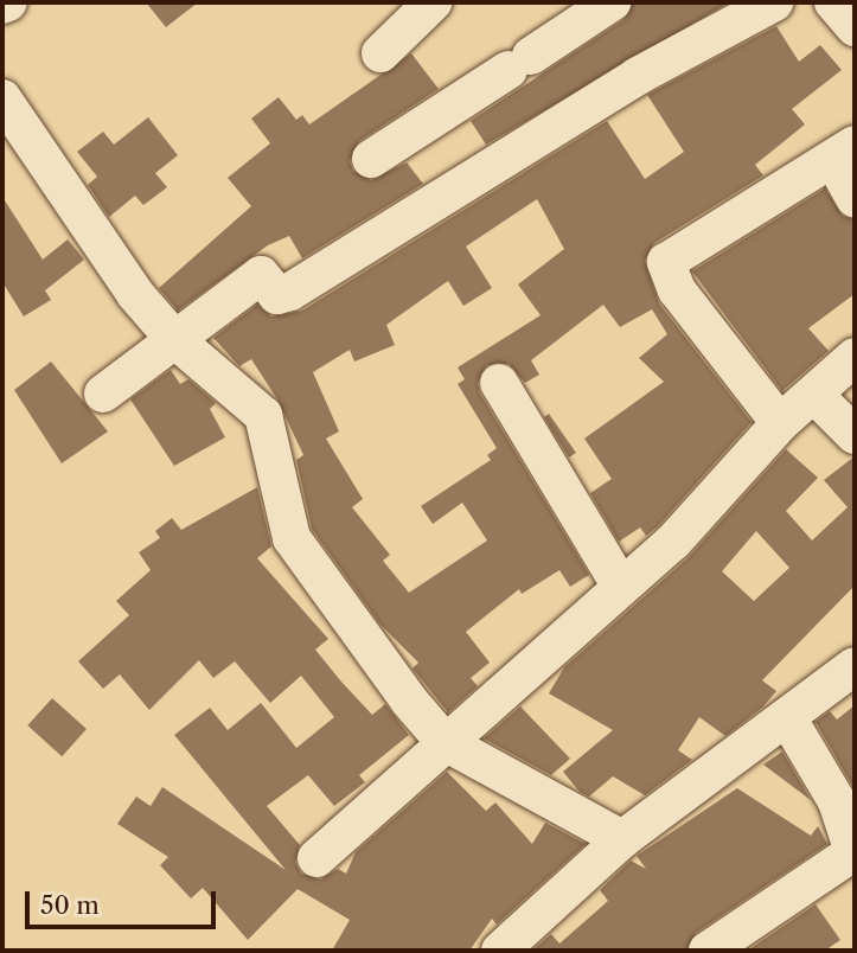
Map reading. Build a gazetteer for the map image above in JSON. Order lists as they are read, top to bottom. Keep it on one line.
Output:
{"scale_bar":"50 m"}
